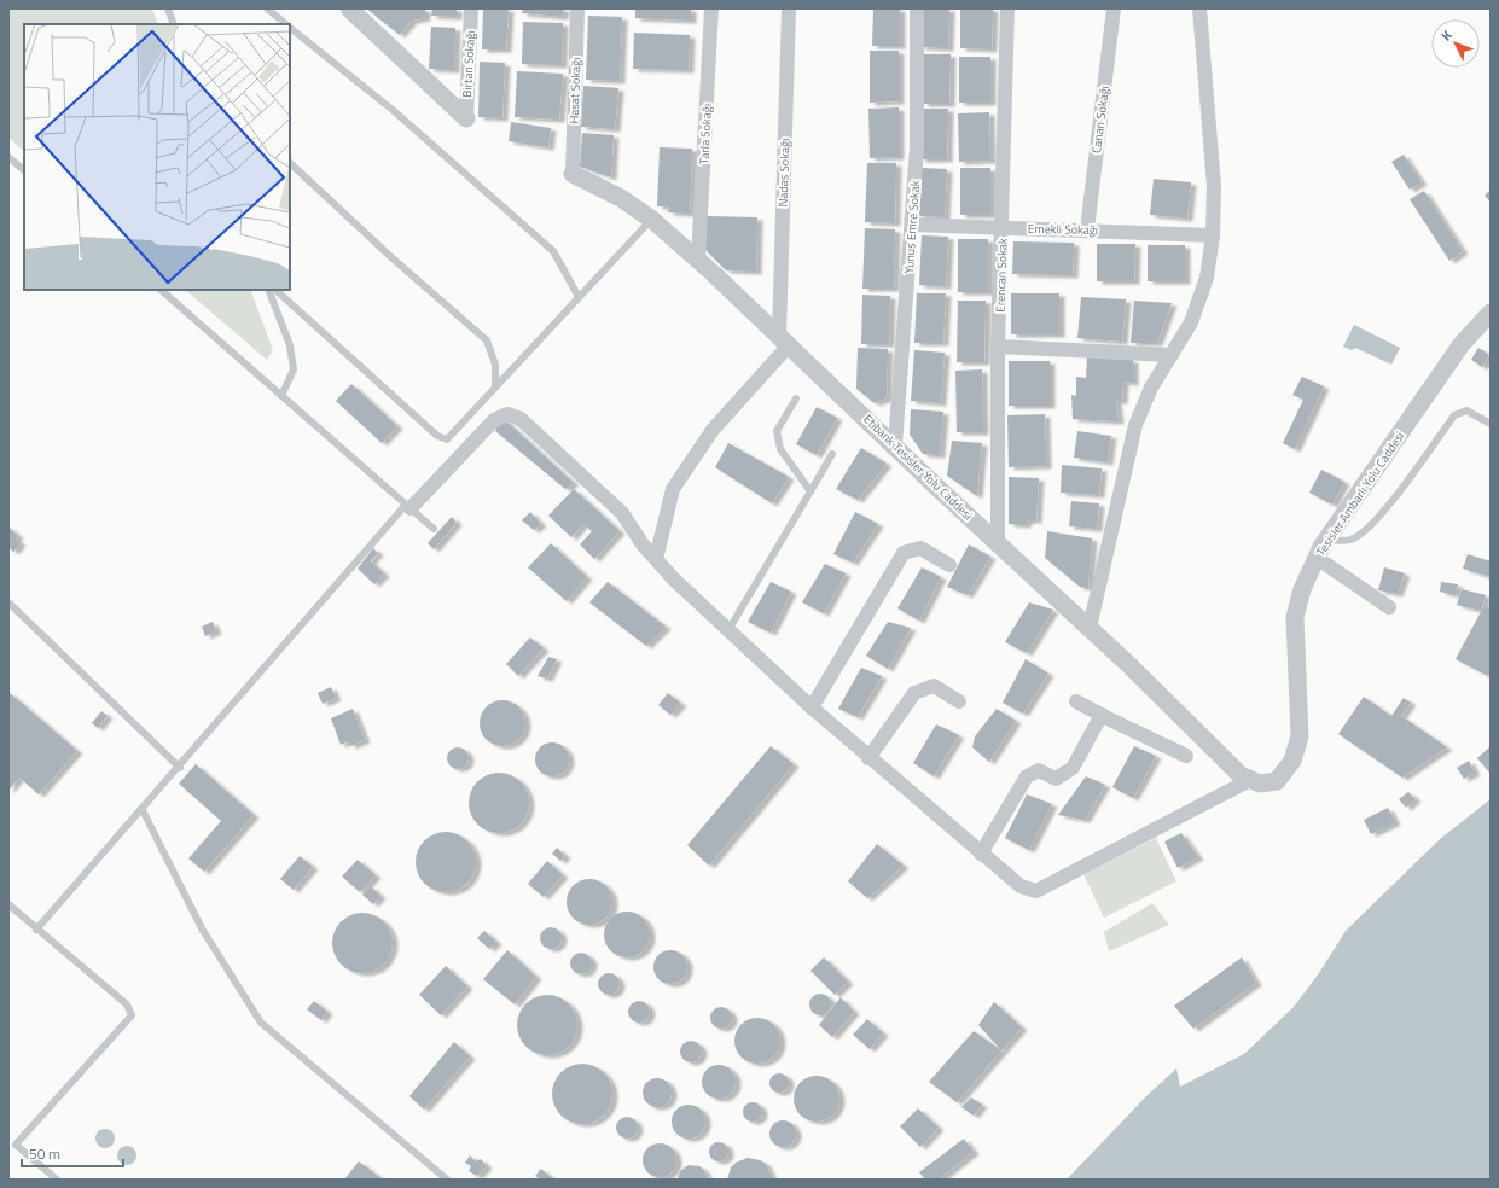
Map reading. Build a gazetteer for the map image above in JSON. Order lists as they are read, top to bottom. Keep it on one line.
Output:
{"streets":{"street":["Birtan Sokağı","Hasat Sokağı","Canan Sokağı","Tarla Sokağı","Nadas Sokağı","Yunus Emre Sokak","Emekli Sokağı","Erencan Sokak","Etibank Tesisler Yolu Caddesi","Tesisler Ambarlı Yolu Caddesi"]},"crossings":[["Hasat Sokağı","Etibank Tesisler Yolu Caddesi"],["Canan Sokağı","Emekli Sokağı"],["Tarla Sokağı","Etibank Tesisler Yolu Caddesi"],["Nadas Sokağı","Etibank Tesisler Yolu Caddesi"],["Yunus Emre Sokak","Emekli Sokağı"],["Yunus Emre Sokak","Etibank Tesisler Yolu Caddesi"],["Emekli Sokağı","Erencan Sokak"],["Erencan Sokak","Etibank Tesisler Yolu Caddesi"],["Etibank Tesisler Yolu Caddesi","Tesisler Ambarlı Yolu Caddesi"]],"scale_bar":"50 m","north":"top left"}
